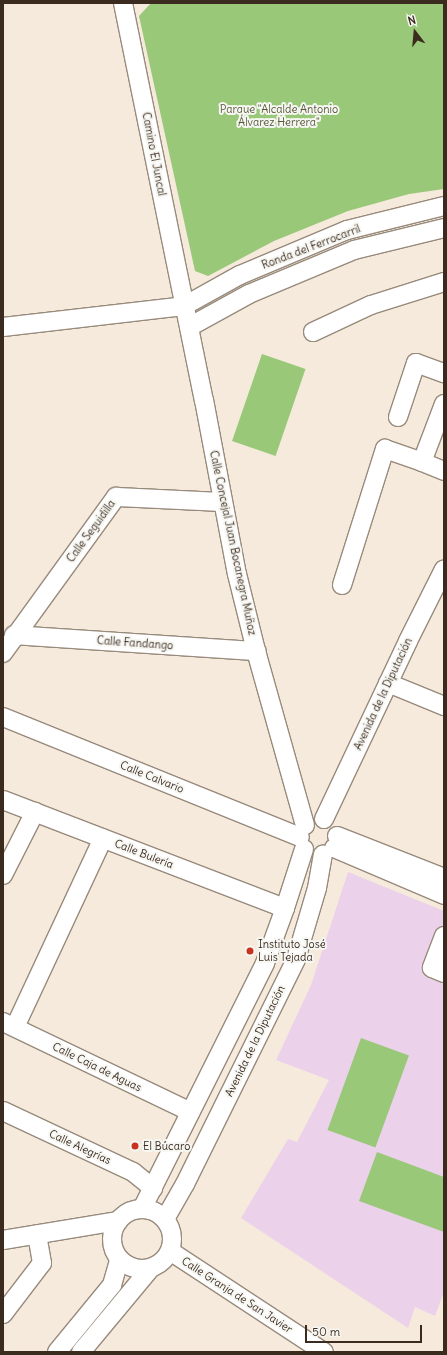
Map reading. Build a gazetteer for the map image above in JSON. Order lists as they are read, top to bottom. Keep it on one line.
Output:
{"streets":{"street":["Camino El Juncal","Ronda del Ferrocarril","Calle Seguidilla","Calle Concejal Juan Bocanegra Muñoz","Calle Fandango","Avenida de la Diputación","Calle Calvario","Calle Bulería","Calle Caja de Aguas","Calle Alegrías","Calle Granja de San Javier"]},"crossings":[["Camino El Juncal","Ronda del Ferrocarril"],["Camino El Juncal","Calle Concejal Juan Bocanegra Muñoz"],["Ronda del Ferrocarril","Calle Concejal Juan Bocanegra Muñoz"],["Calle Seguidilla","Calle Concejal Juan Bocanegra Muñoz"],["Calle Seguidilla","Calle Fandango"],["Calle Concejal Juan Bocanegra Muñoz","Calle Fandango"],["Calle Concejal Juan Bocanegra Muñoz","Avenida de la Diputación"],["Calle Concejal Juan Bocanegra Muñoz","Calle Calvario"],["Avenida de la Diputación","Calle Calvario"],["Avenida de la Diputación","Calle Granja de San Javier"]],"parks":["Parque \"Alcalde Antonio Álvarez Herrera\""],"places":["Instituto José Luis Tejada","El Búcaro"],"scale_bar":"50 m","north":"top"}
